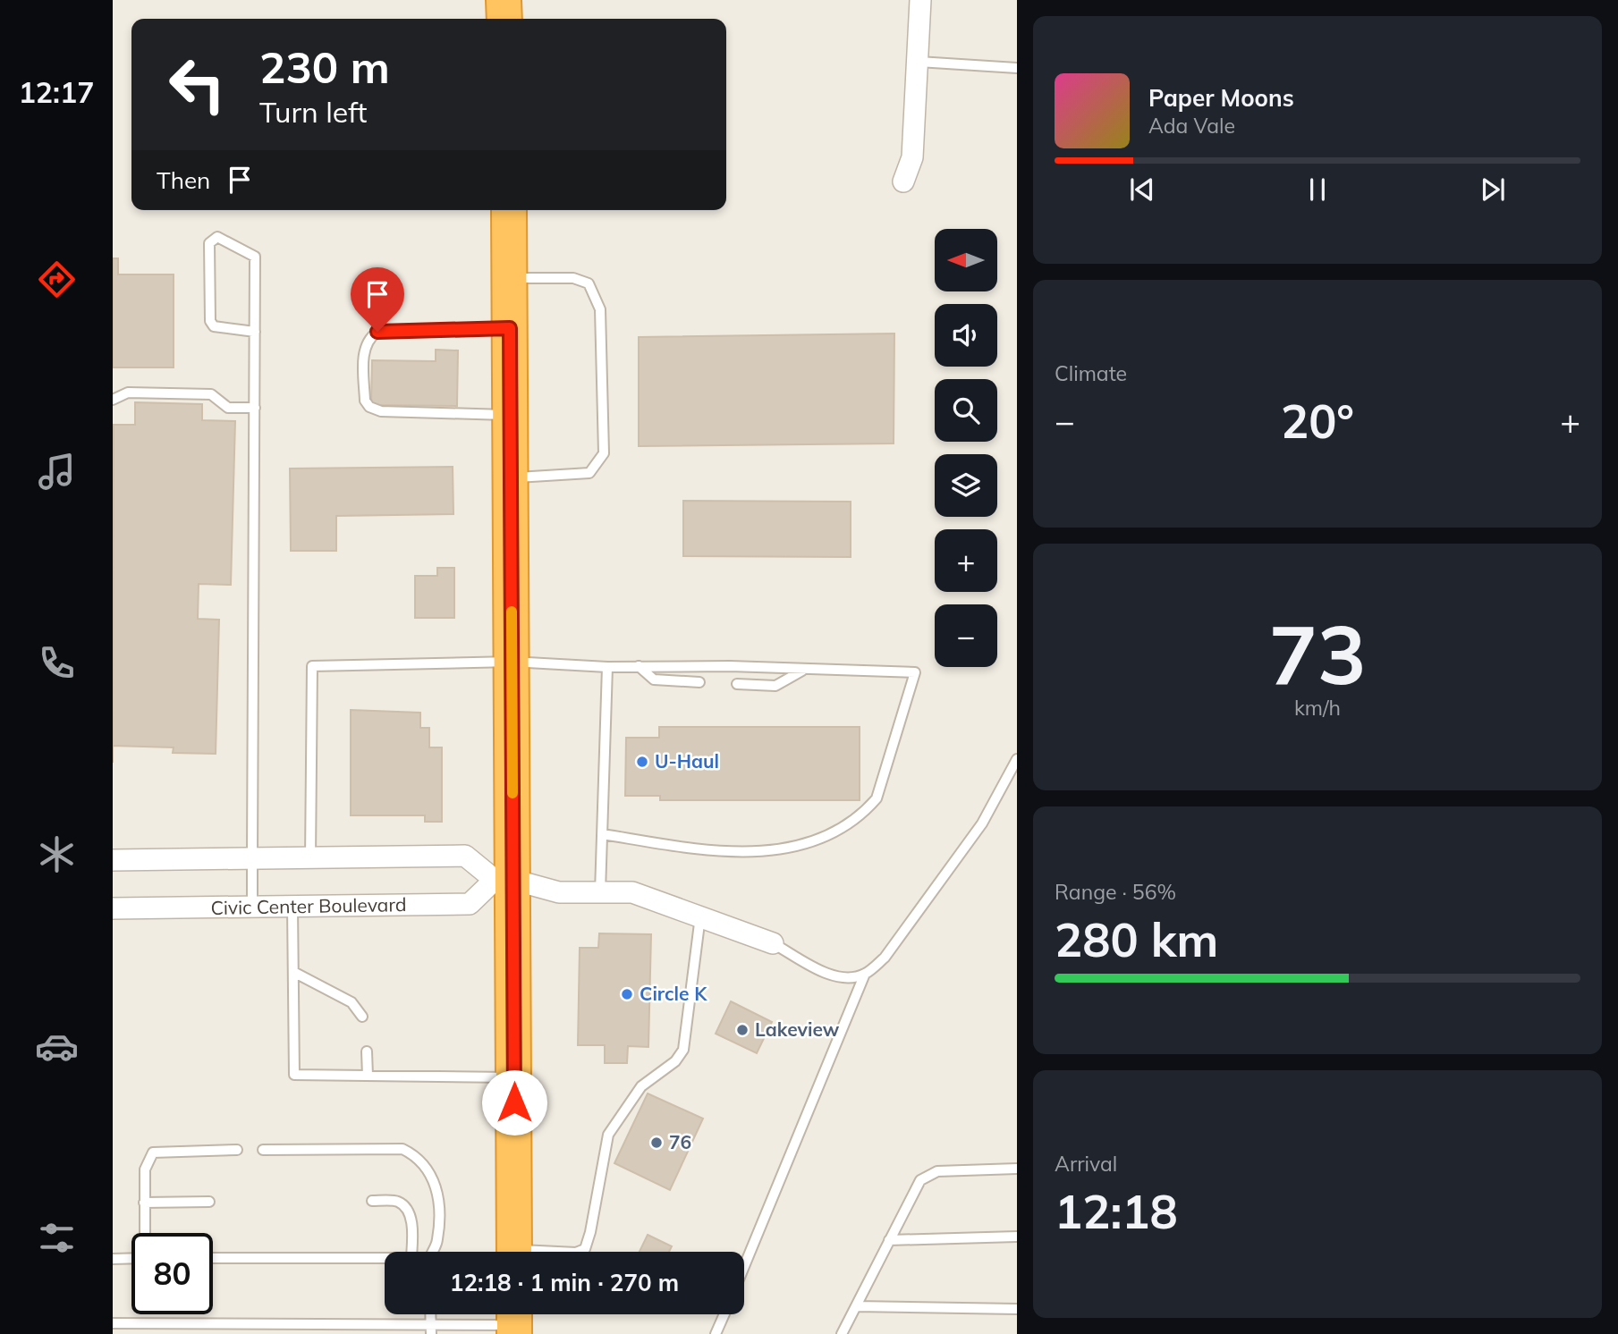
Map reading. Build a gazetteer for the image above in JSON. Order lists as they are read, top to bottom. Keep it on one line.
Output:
{"streets":{"street":["Civic Center Boulevard"]},"places":["U-Haul","Circle K","Lakeview","76"],"north":"left","page":{"tabs":"12:17","turn":["230 m","Turn left"],"song":["Paper Moons","Ada Vale"],"then":"Then","map_buttons":["+","−"],"tile":["Climate",["73","km/h"],["Range · 56%","280 km"],["Arrival","12:18"]],"heat":["−","20°","+"],"limit":"80","trip":"12:18 · 1 min · 270 m"}}
